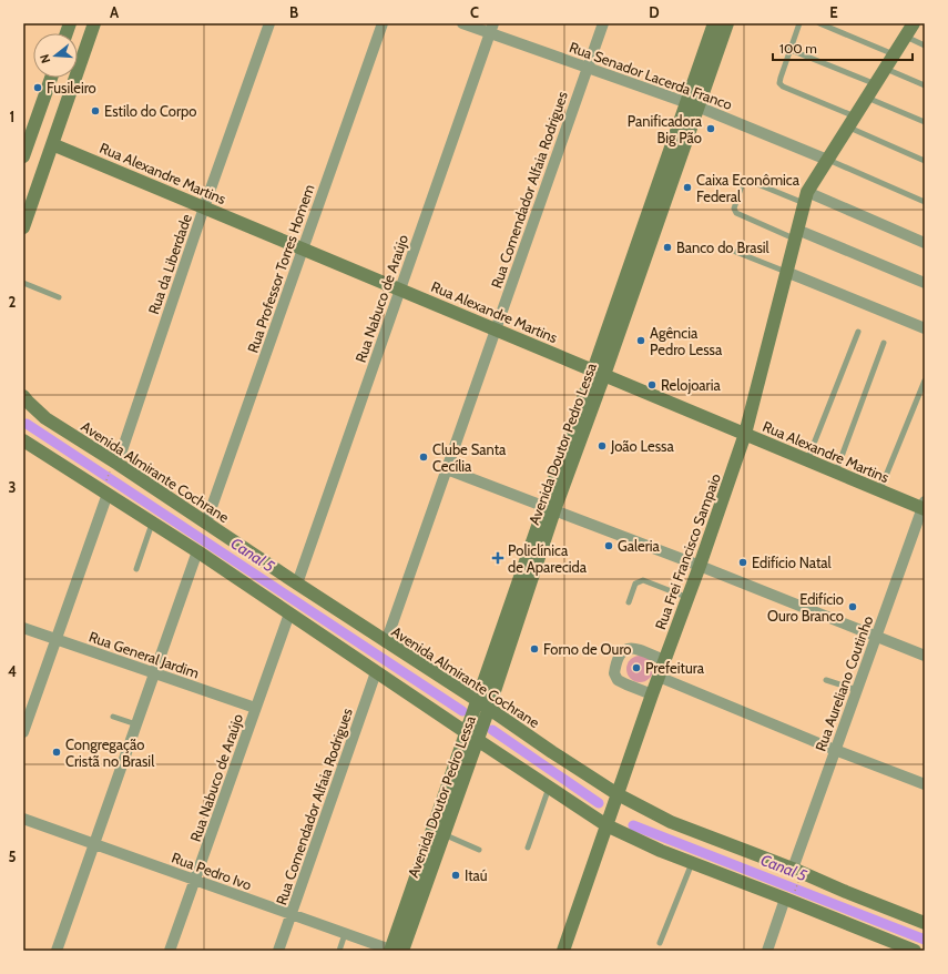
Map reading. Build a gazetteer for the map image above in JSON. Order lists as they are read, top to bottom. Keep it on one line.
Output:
{"streets":{"main road":["Rua Alexandre Martins","Avenida Doutor Pedro Lessa","Avenida Almirante Cochrane","Rua Frei Francisco Sampaio"],"street":["Rua Senador Lacerda Franco","Rua Comendador Alfaia Rodrigues","Rua da Liberdade","Rua Professor Torres Homem","Rua Nabuco de Araújo","Rua General Jardim","Rua Aureliano Coutinho","Rua Pedro Ivo"]},"crossings":[["Rua Senador Lacerda Franco","Rua Comendador Alfaia Rodrigues"],["Rua Senador Lacerda Franco","Rua Nabuco de Araújo"],["Rua Senador Lacerda Franco","Avenida Doutor Pedro Lessa"],["Rua Senador Lacerda Franco","Rua Frei Francisco Sampaio"],["Rua Alexandre Martins","Rua Comendador Alfaia Rodrigues"],["Rua Alexandre Martins","Rua da Liberdade"],["Rua Alexandre Martins","Rua Professor Torres Homem"],["Rua Alexandre Martins","Rua Nabuco de Araújo"],["Rua Alexandre Martins","Avenida Doutor Pedro Lessa"],["Rua Alexandre Martins","Rua Frei Francisco Sampaio"],["Rua Alexandre Martins","Rua Aureliano Coutinho"],["Rua Comendador Alfaia Rodrigues","Avenida Almirante Cochrane"],["Rua Comendador Alfaia Rodrigues","Rua Pedro Ivo"],["Rua da Liberdade","Avenida Almirante Cochrane"],["Rua Professor Torres Homem","Avenida Almirante Cochrane"],["Rua Nabuco de Araújo","Avenida Almirante Cochrane"],["Rua Nabuco de Araújo","Rua General Jardim"],["Rua Nabuco de Araújo","Rua Pedro Ivo"],["Avenida Doutor Pedro Lessa","Avenida Almirante Cochrane"],["Avenida Doutor Pedro Lessa","Rua Pedro Ivo"],["Avenida Almirante Cochrane","Rua Frei Francisco Sampaio"],["Avenida Almirante Cochrane","Rua Aureliano Coutinho"]],"water":["Canal 5"],"places":{"other":["Fusileiro","Estilo do Corpo","Panificadora Big Pão","Caixa Econômica Federal","Banco do Brasil","Agência Pedro Lessa","Relojoaria","João Lessa","Clube Santa Cecília","Galeria","Edifício Natal","Edifício Ouro Branco","Forno de Ouro","Prefeitura","Congregação Cristã no Brasil","Itaú"],"health":["Policlínica de Aparecida"]},"scale_bar":"100 m","north":"left","grid":{"columns":["A","B","C","D","E"],"rows":["1","2","3","4","5"]}}
